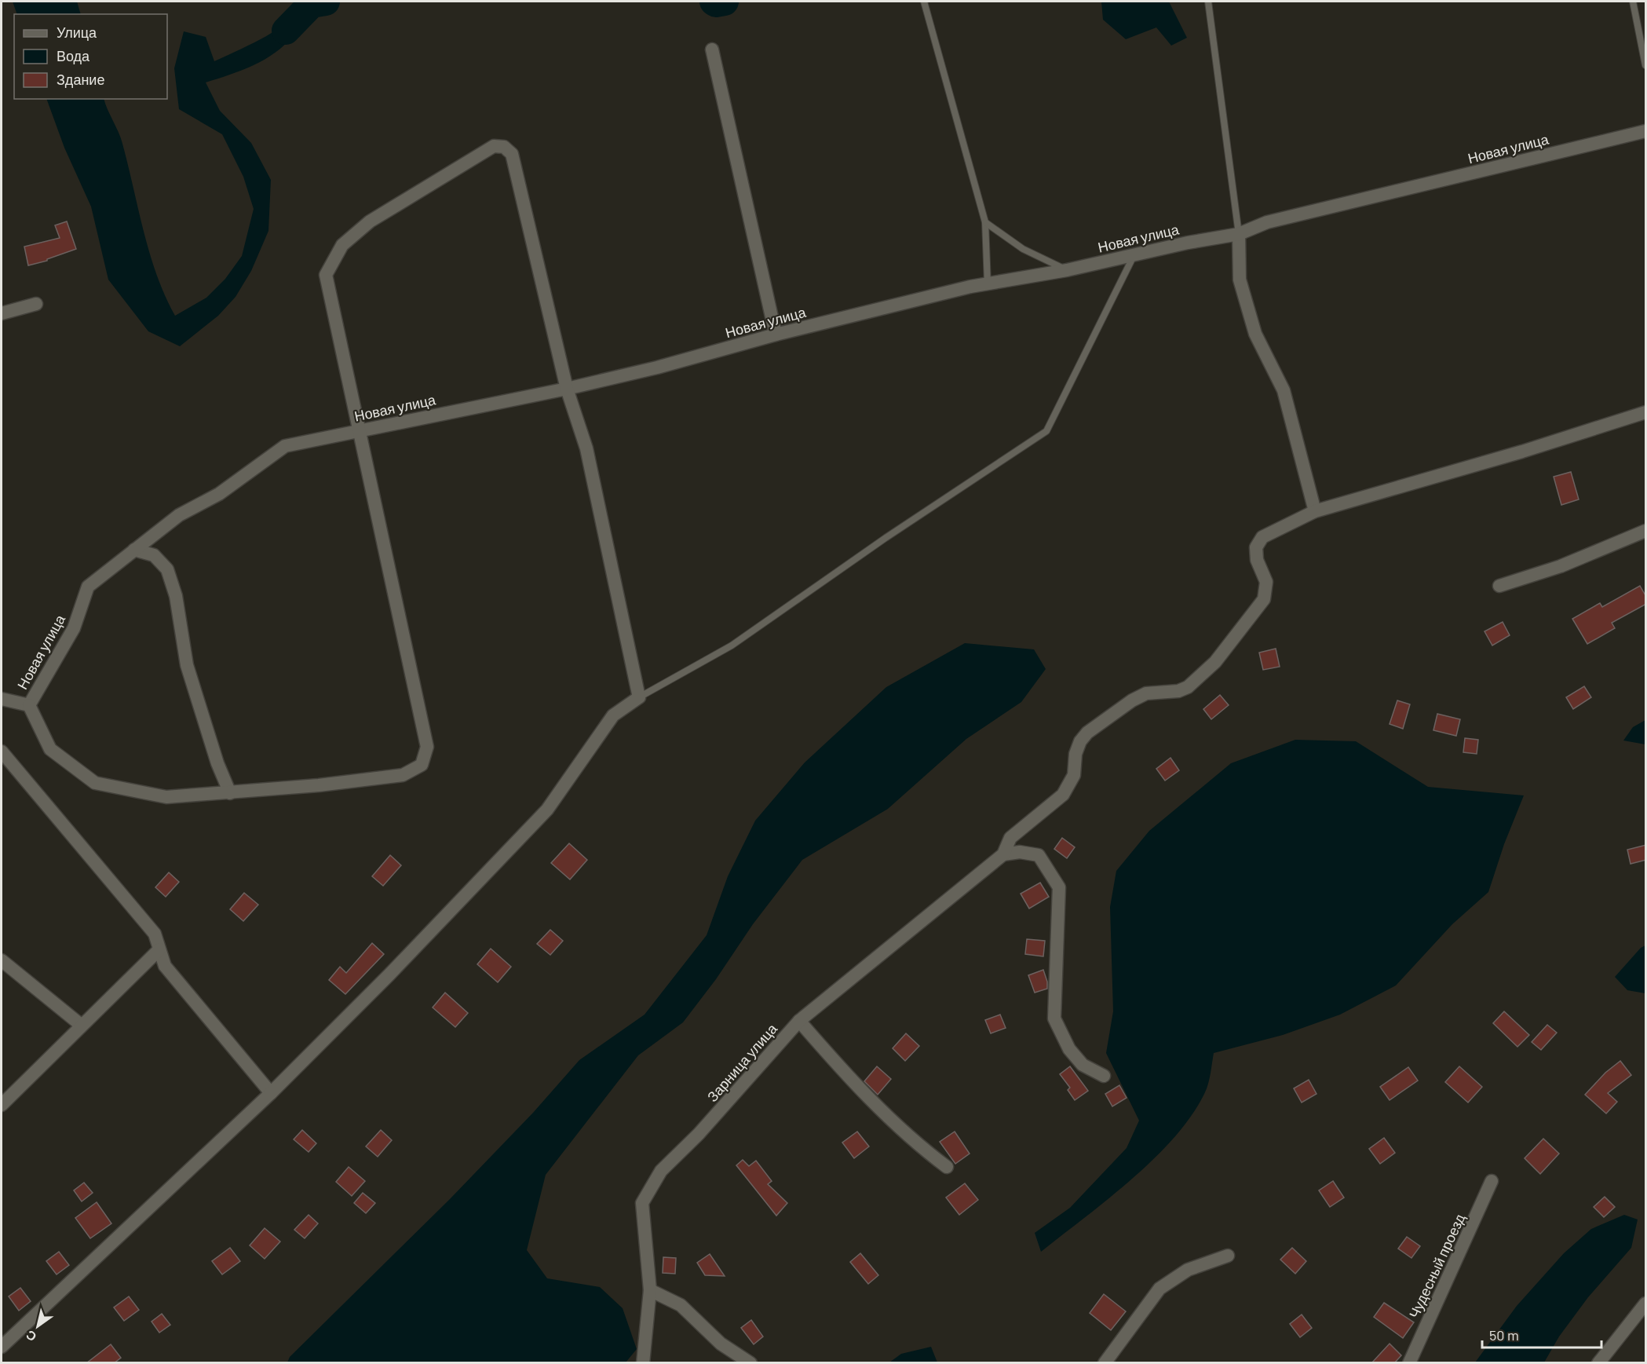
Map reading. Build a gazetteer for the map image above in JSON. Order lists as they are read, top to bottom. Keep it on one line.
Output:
{"streets":{"street":["Новая улица","Зарница улица","Чудесный проезд"]},"legend":["Улица","Вода","Здание"],"scale_bar":"50 m","north":"bottom left"}
